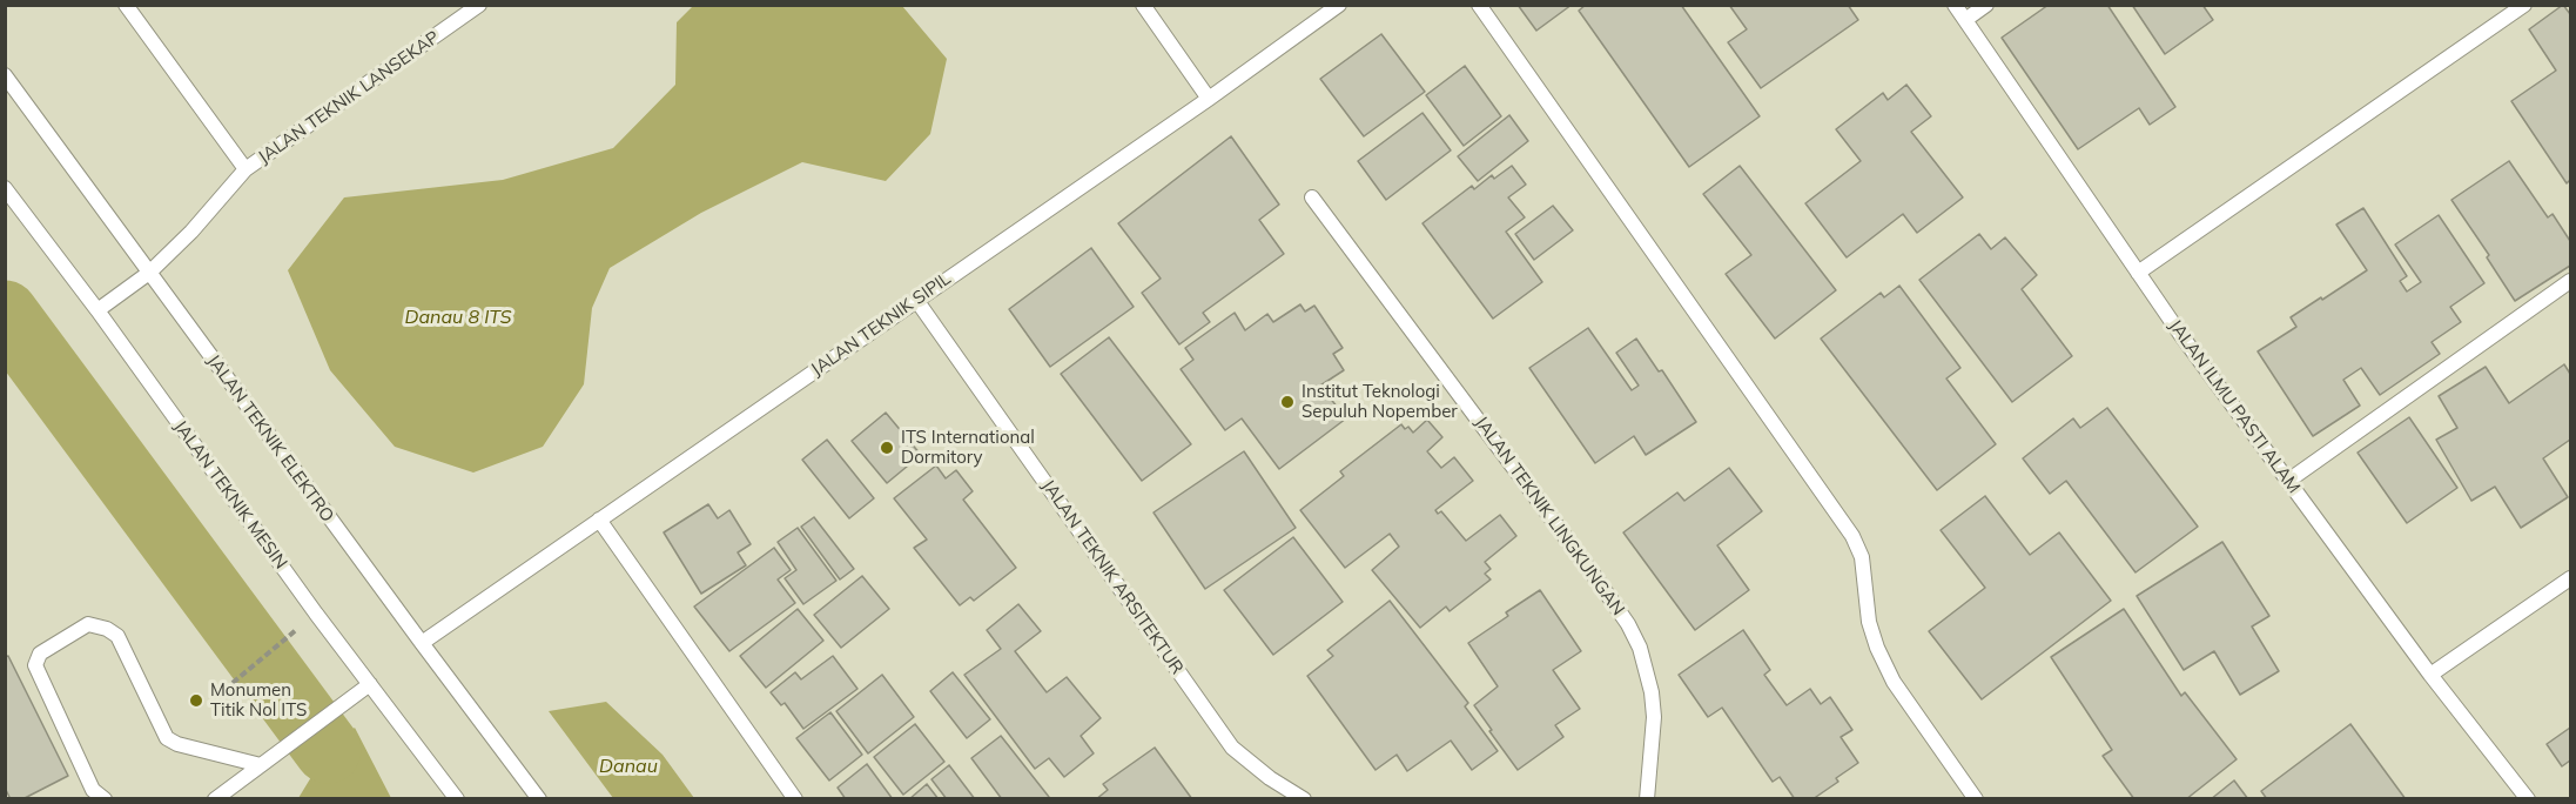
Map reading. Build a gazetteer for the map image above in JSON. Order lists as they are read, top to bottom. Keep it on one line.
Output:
{"streets":{"lane":["JALAN TEKNIK LANSEKAP","JALAN TEKNIK SIPIL","JALAN ILMU PASTI ALAM","JALAN TEKNIK ELEKTRO","JALAN TEKNIK MESIN","JALAN TEKNIK LINGKUNGAN","JALAN TEKNIK ARSITEKTUR"]},"crossings":[["JALAN TEKNIK SIPIL","JALAN TEKNIK ELEKTRO"],["JALAN TEKNIK SIPIL","JALAN TEKNIK ARSITEKTUR"]],"water":["Danau 8 ITS","Danau"],"places":["Institut Teknologi Sepuluh Nopember","ITS International Dormitory","Monumen Titik Nol ITS"]}
